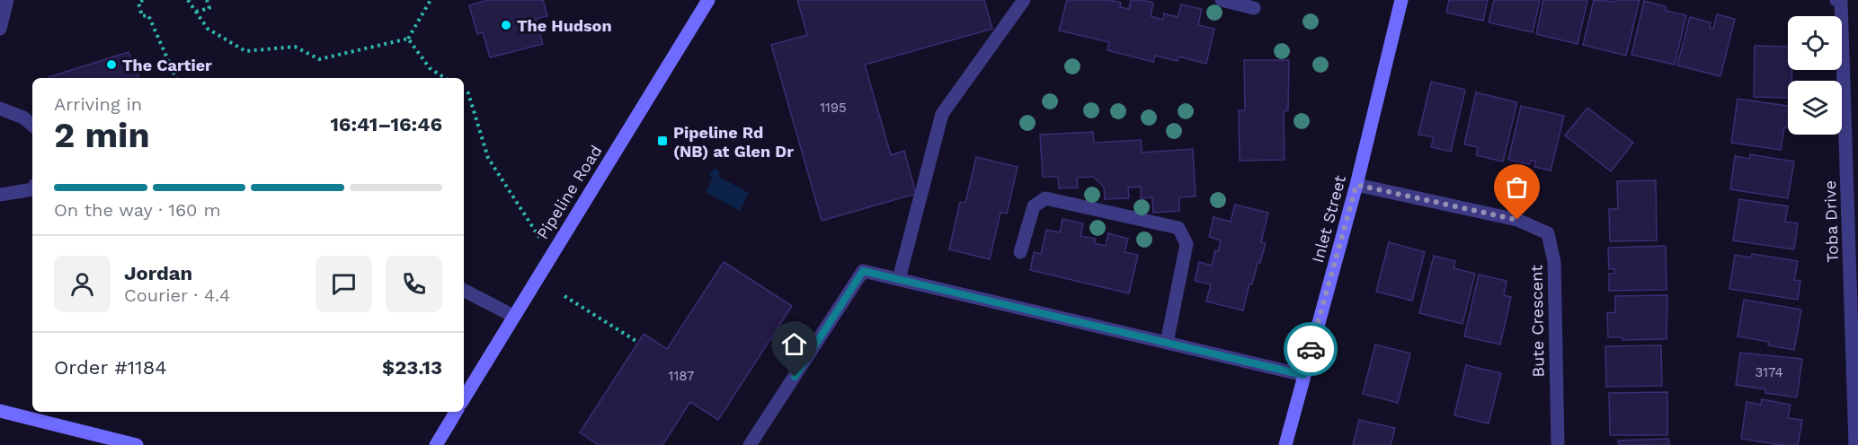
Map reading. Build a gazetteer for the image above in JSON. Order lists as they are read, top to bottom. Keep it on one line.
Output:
{"streets":{"street":["Pipeline Road","Inlet Street","Toba Drive","Bute Crescent"]},"crossings":[["Inlet Street","Bute Crescent"]],"places":{"other":["The Hudson","The Cartier"],"transit":["Pipeline Rd (NB) at Glen Dr"]},"house_numbers":["1195","3174","1187"],"page":{"heading":["2 min","Arriving in","16:41–16:46"],"panel":["Jordan","Courier · 4.4","Order #1184","$23.13"],"bar":"On the way · 160 m"}}
